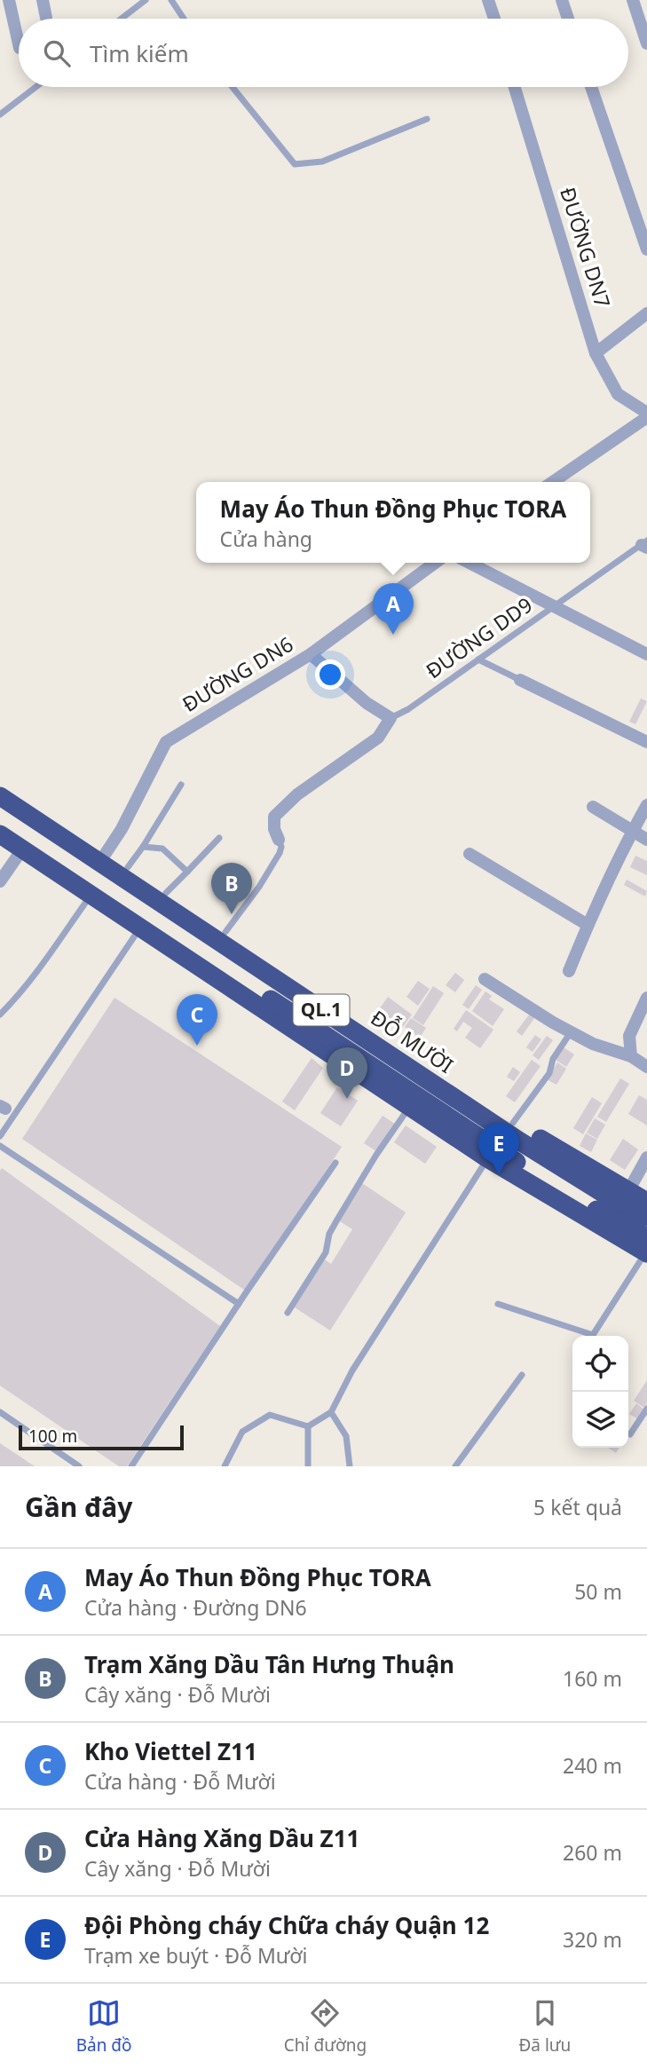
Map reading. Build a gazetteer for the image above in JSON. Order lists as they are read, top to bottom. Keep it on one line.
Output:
{"streets":{"highway":["QL.1","ĐỖ MƯỜI"],"street":["ĐƯỜNG DN7","ĐƯỜNG DN6"],"lane":["ĐƯỜNG DD9"]},"crossings":[["ĐƯỜNG DN6","ĐỖ MƯỜI"]],"scale_bar":"100 m","page":{"search":"Tìm kiếm","popup":["May Áo Thun Đồng Phục TORA","Cửa hàng"],"pins":["A","B","C","D","E"],"scale":"100 m","heading":["Gần đây","5 kết quả"],"list":[{"mark":"A","name":"May Áo Thun Đồng Phục TORA","note":"Cửa hàng · Đường DN6","value":"50 m"},{"mark":"B","name":"Trạm Xăng Dầu Tân Hưng Thuận","note":"Cây xăng · Đỗ Mười","value":"160 m"},{"mark":"C","name":"Kho Viettel Z11","note":"Cửa hàng · Đỗ Mười","value":"240 m"},{"mark":"D","name":"Cửa Hàng Xăng Dầu Z11","note":"Cây xăng · Đỗ Mười","value":"260 m"},{"mark":"E","name":"Đội Phòng cháy Chữa cháy Quận 12","note":"Trạm xe buýt · Đỗ Mười","value":"320 m"}],"nav":["Bản đồ","Chỉ đường","Đã lưu"]}}
